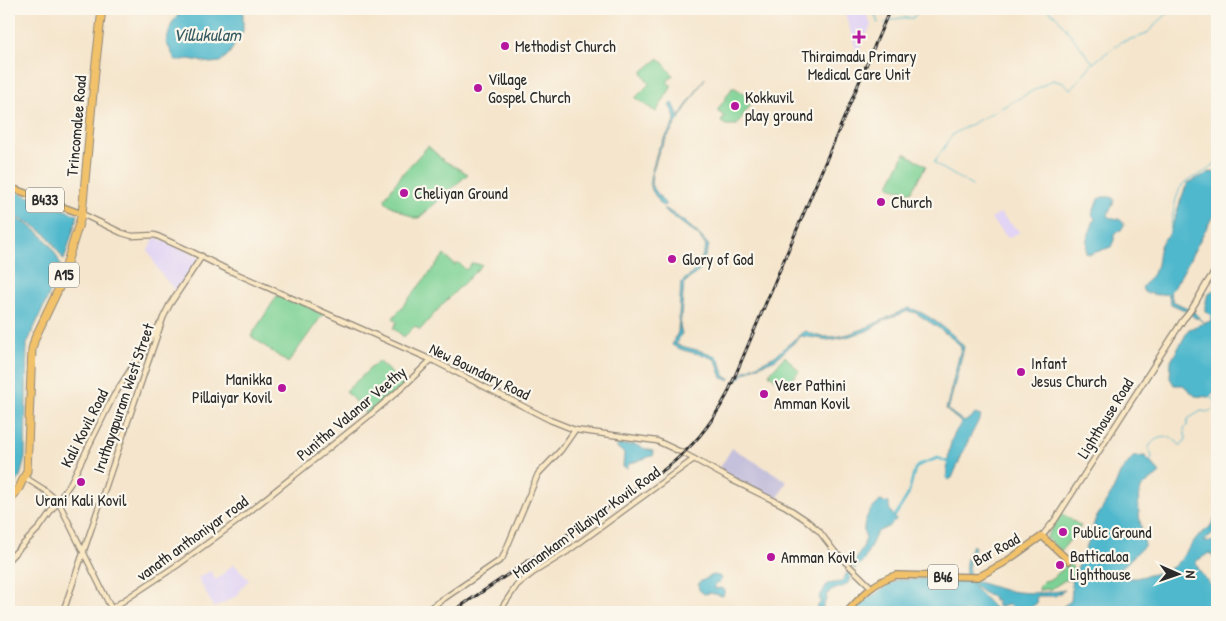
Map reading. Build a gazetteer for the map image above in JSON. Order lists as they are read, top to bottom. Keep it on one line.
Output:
{"streets":{"highway":["Trincomalee Road","A15"],"main road":["B433","Bar Road","B46"],"street":["New Boundary Road","Iruthayapuram West Street","Punitha Valanar Veethy","Lighthouse Road","Kali Kovil Road","Mamankam Pillaiyar Kovil Road","vanath anthoniyar road"]},"crossings":[["Trincomalee Road","B433"],["Trincomalee Road","New Boundary Road"],["B433","New Boundary Road"],["New Boundary Road","Iruthayapuram West Street"],["New Boundary Road","Punitha Valanar Veethy"],["New Boundary Road","Mamankam Pillaiyar Kovil Road"],["New Boundary Road","Bar Road"],["Iruthayapuram West Street","Kali Kovil Road"],["Punitha Valanar Veethy","vanath anthoniyar road"],["Lighthouse Road","Bar Road"]],"water":["Villukulam"],"places":{"health":["Thiraimadu Primary Medical Care Unit"],"other":["Methodist Church","Village Gospel Church","Kokkuvil play ground","Cheliyan Ground","Church","Glory of God","Infant Jesus Church","Manikka Pillaiyar Kovil","Veer Pathini Amman Kovil","Urani Kali Kovil","Public Ground","Amman Kovil","Batticaloa Lighthouse"]},"north":"right"}
